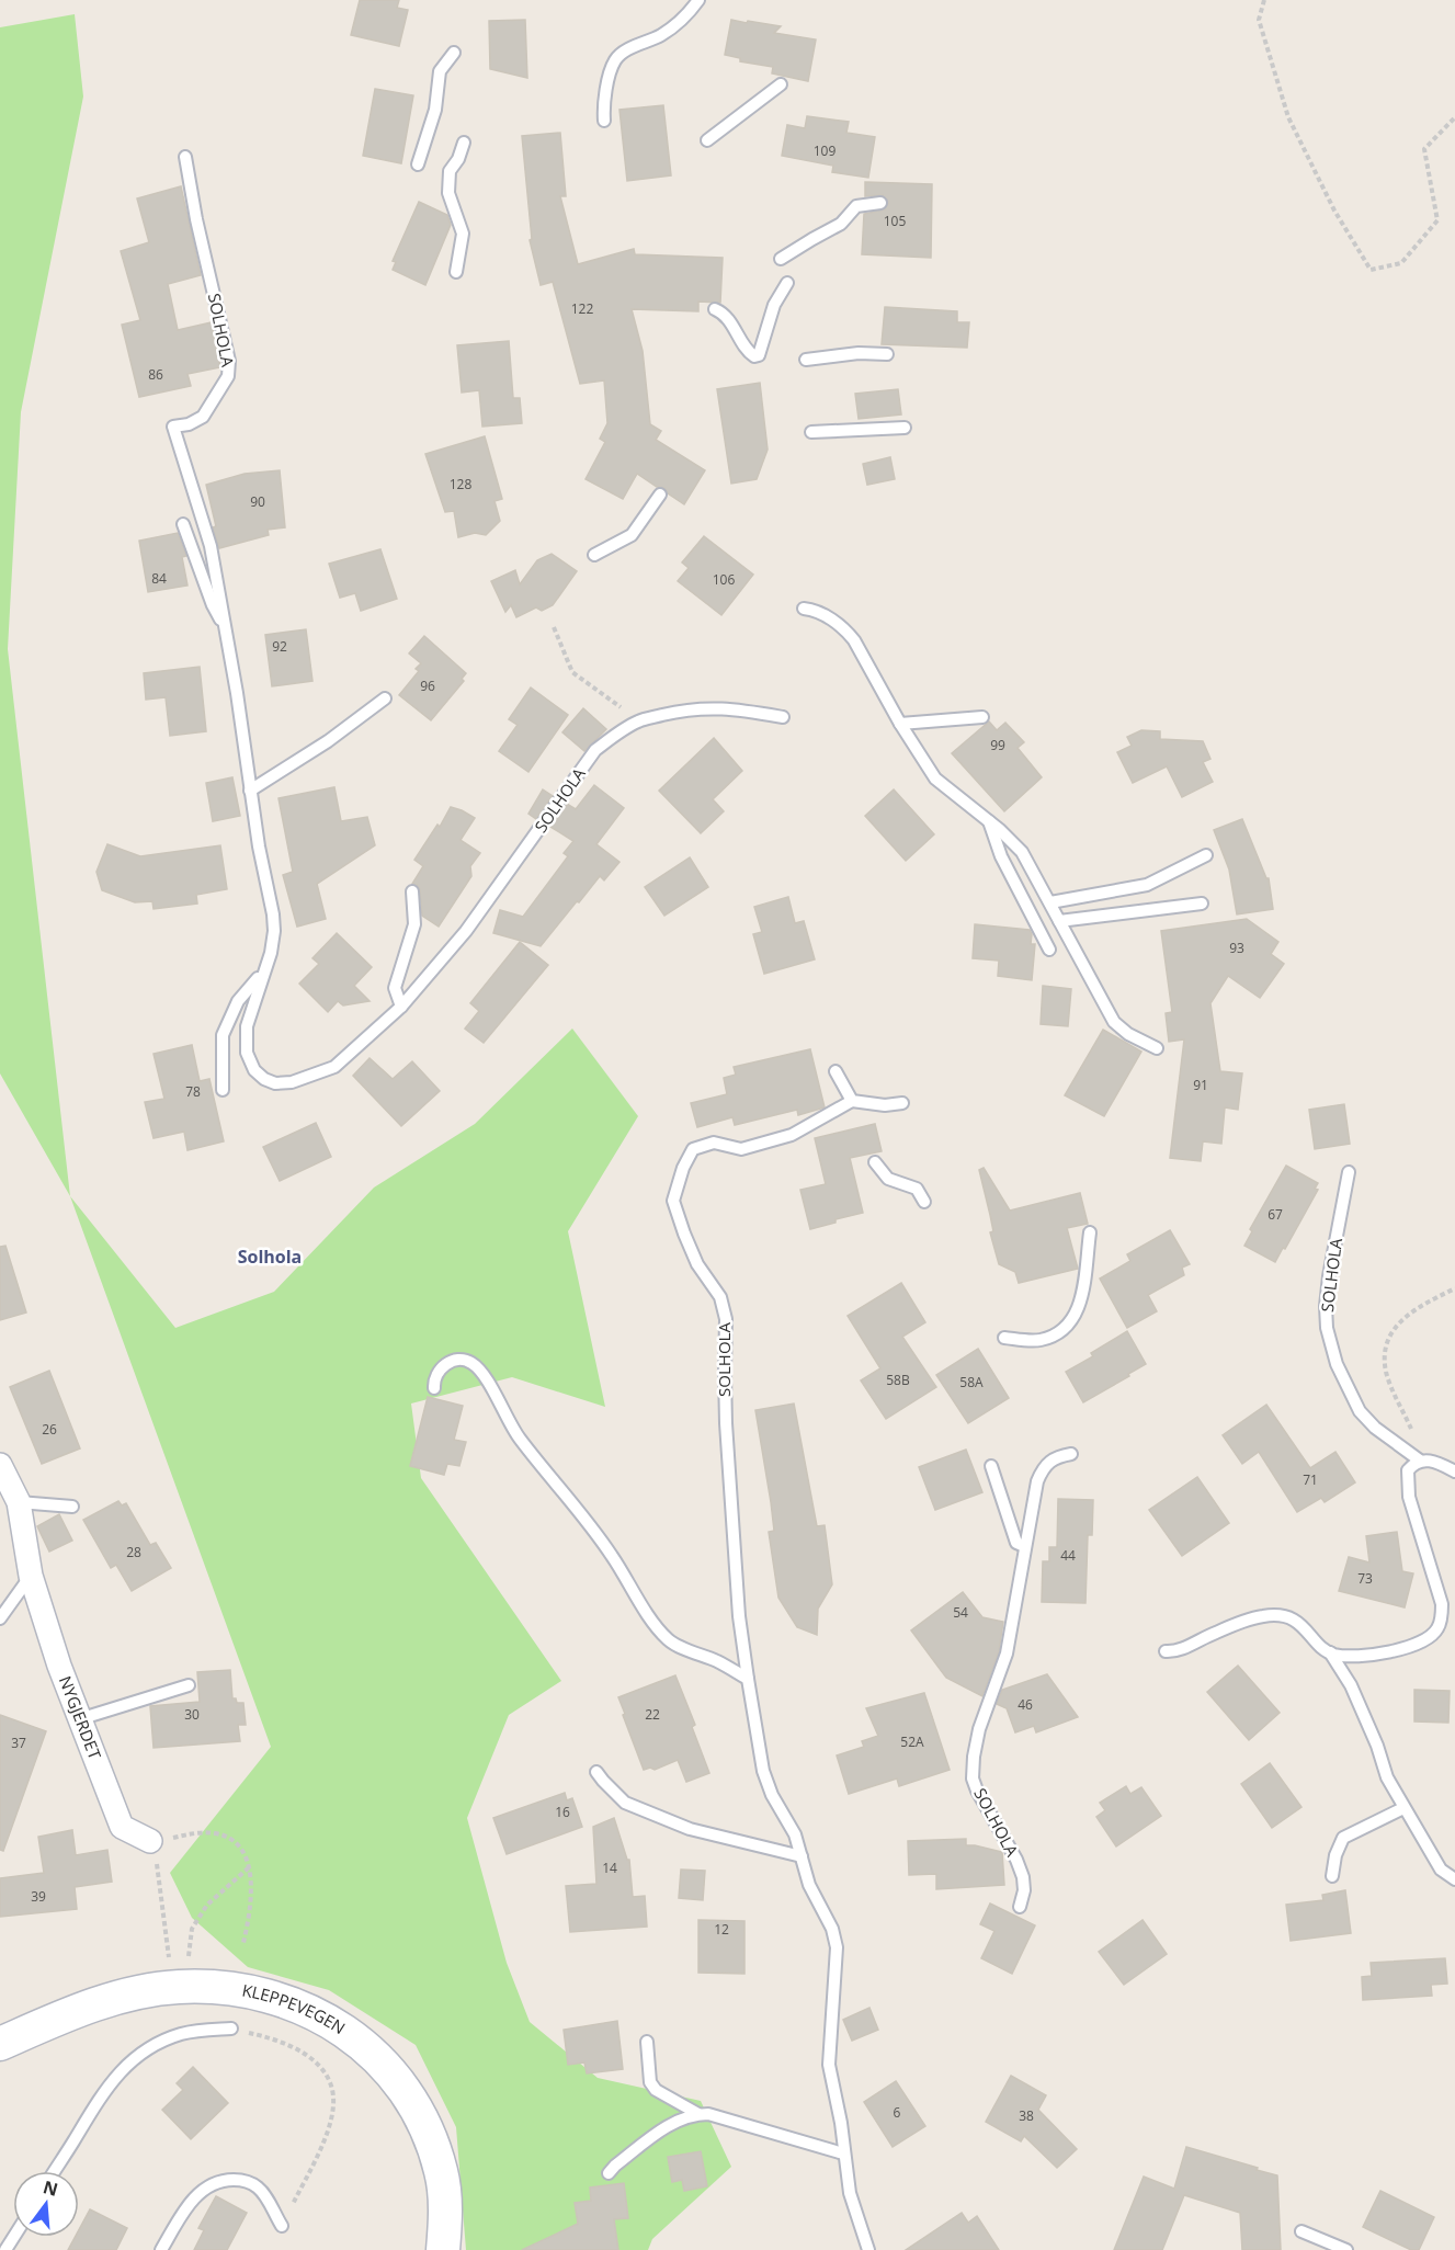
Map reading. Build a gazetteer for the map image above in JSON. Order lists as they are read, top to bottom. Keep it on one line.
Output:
{"streets":{"main road":["KLEPPEVEGEN"],"street":["NYGJERDET"],"lane":["SOLHOLA"]},"districts":["Solhola"],"house_numbers":["109","105","122","86","128","90","84","106","92","96","99","93","91","78","67","58B","58A","26","71","28","44","73","54","46","30","22","52A","37","16","14","39","12","6","38"],"north":"top"}
